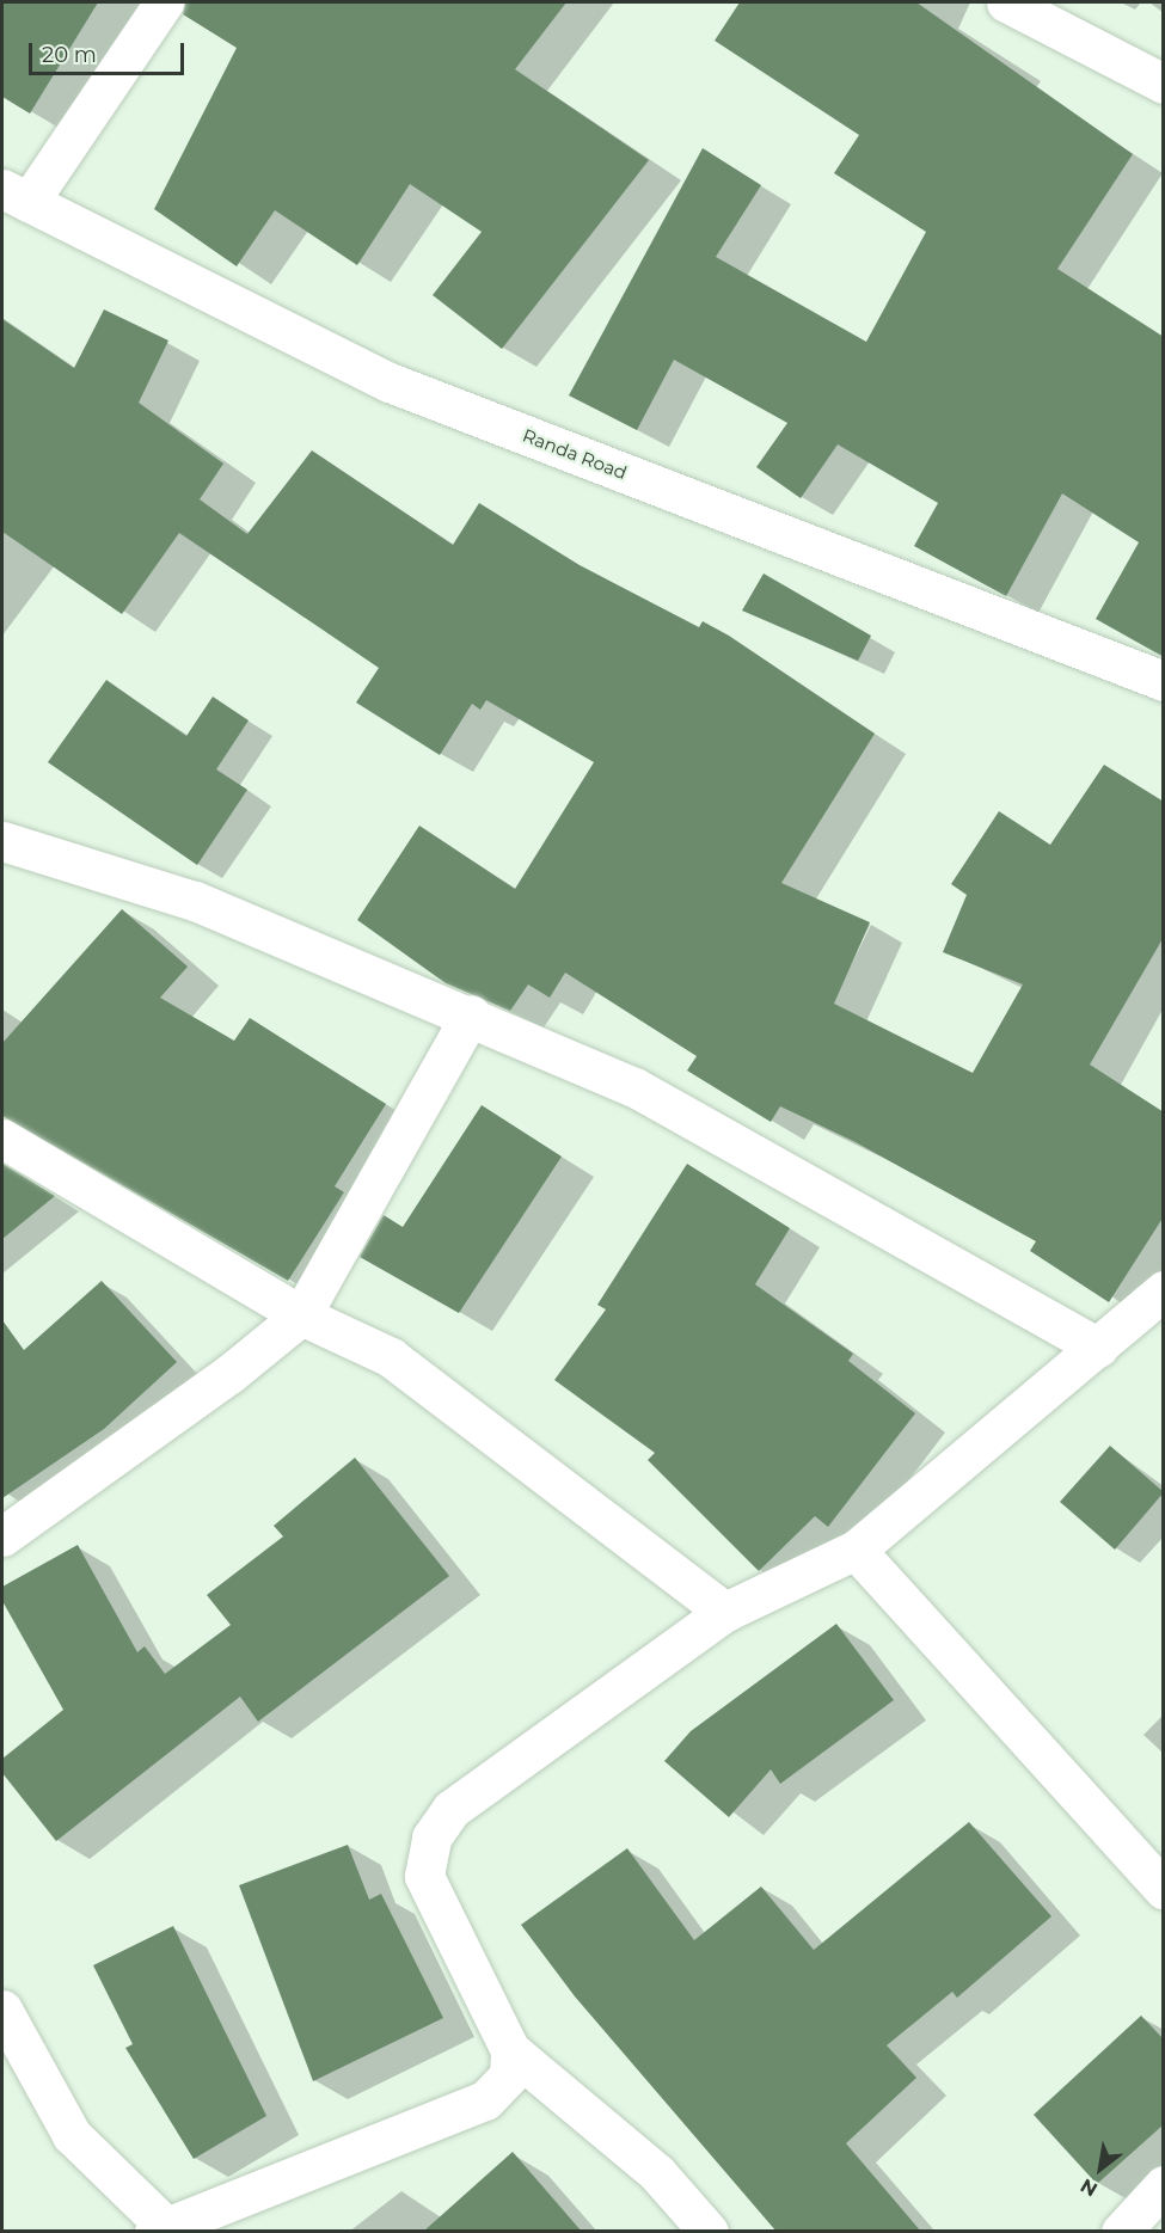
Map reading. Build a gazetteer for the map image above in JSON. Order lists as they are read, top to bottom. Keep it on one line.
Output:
{"streets":{"street":["Randa Road"]},"scale_bar":"20 m","north":"bottom left"}
